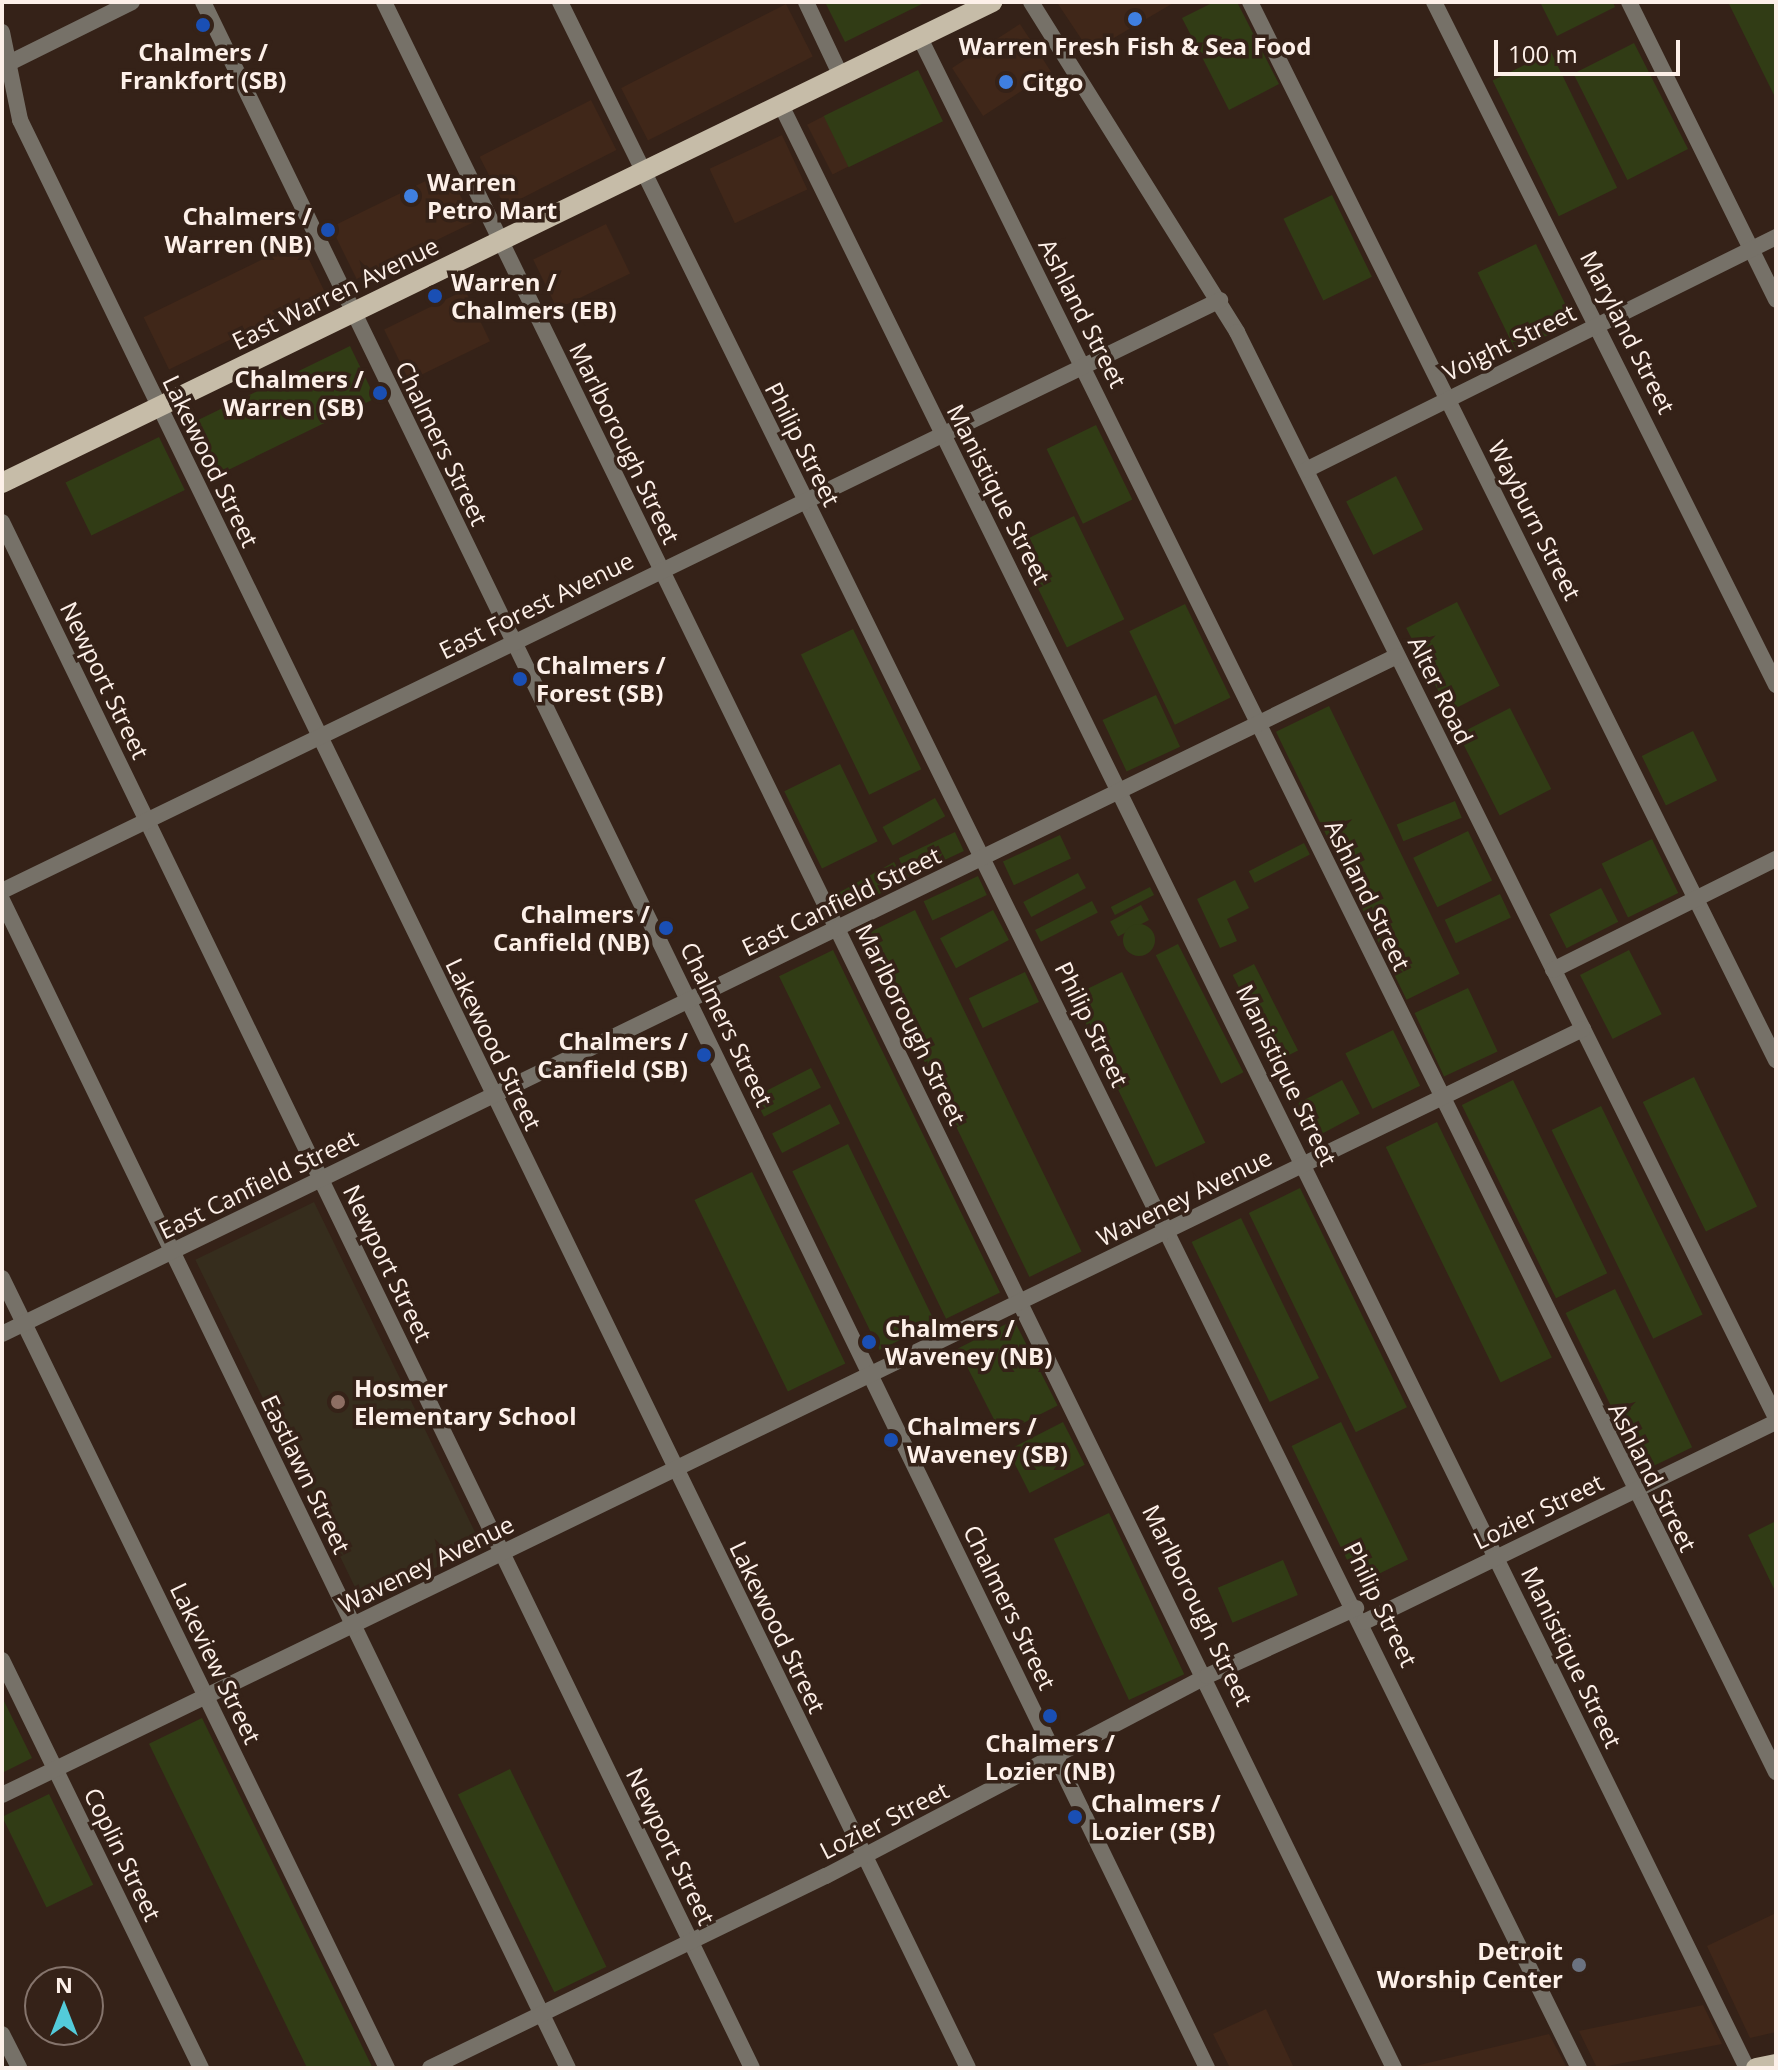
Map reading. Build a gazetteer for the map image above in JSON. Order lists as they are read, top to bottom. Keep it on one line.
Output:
{"streets":{"main road":["East Warren Avenue"],"street":["Ashland Street","Maryland Street","Voight Street","Chalmers Street","Marlborough Street","Philip Street","Lakewood Street","Manistique Street","Wayburn Street","East Forest Avenue","Newport Street","Alter Road","East Canfield Street","Waveney Avenue","Eastlawn Street","Lozier Street","Lakeview Street","Coplin Street"]},"crossings":[["East Warren Avenue","Ashland Street"],["East Warren Avenue","Chalmers Street"],["East Warren Avenue","Marlborough Street"],["East Warren Avenue","Philip Street"],["East Warren Avenue","Lakewood Street"],["East Warren Avenue","Manistique Street"],["Ashland Street","East Forest Avenue"],["Ashland Street","East Canfield Street"],["Ashland Street","Waveney Avenue"],["Ashland Street","Lozier Street"],["Maryland Street","Voight Street"],["Voight Street","Wayburn Street"],["Voight Street","Alter Road"],["Chalmers Street","East Forest Avenue"],["Chalmers Street","East Canfield Street"],["Chalmers Street","Waveney Avenue"],["Chalmers Street","Lozier Street"],["Marlborough Street","East Forest Avenue"],["Marlborough Street","East Canfield Street"],["Marlborough Street","Waveney Avenue"],["Marlborough Street","Lozier Street"],["Philip Street","East Forest Avenue"],["Philip Street","East Canfield Street"],["Philip Street","Waveney Avenue"],["Philip Street","Lozier Street"],["Lakewood Street","East Forest Avenue"],["Lakewood Street","East Canfield Street"],["Lakewood Street","Waveney Avenue"],["Lakewood Street","Lozier Street"],["Manistique Street","East Forest Avenue"],["Manistique Street","East Canfield Street"],["Manistique Street","Waveney Avenue"],["Manistique Street","Lozier Street"],["East Forest Avenue","Newport Street"],["East Forest Avenue","Alter Road"],["Newport Street","East Canfield Street"],["Newport Street","Waveney Avenue"],["Newport Street","Lozier Street"],["Alter Road","East Canfield Street"],["Alter Road","Waveney Avenue"],["Alter Road","Lozier Street"],["East Canfield Street","Eastlawn Street"],["East Canfield Street","Lakeview Street"],["Waveney Avenue","Eastlawn Street"],["Waveney Avenue","Lakeview Street"],["Waveney Avenue","Coplin Street"],["Eastlawn Street","Lozier Street"]],"places":["Warren Fresh Fish & Sea Food","Chalmers / Frankfort (SB)","Citgo","Warren Petro Mart","Chalmers / Warren (NB)","Warren / Chalmers (EB)","Chalmers / Warren (SB)","Chalmers / Forest (SB)","Chalmers / Canfield (NB)","Chalmers / Canfield (SB)","Chalmers / Waveney (NB)","Hosmer Elementary School","Chalmers / Waveney (SB)","Chalmers / Lozier (NB)","Chalmers / Lozier (SB)","Detroit Worship Center"],"scale_bar":"100 m","north":"top"}
